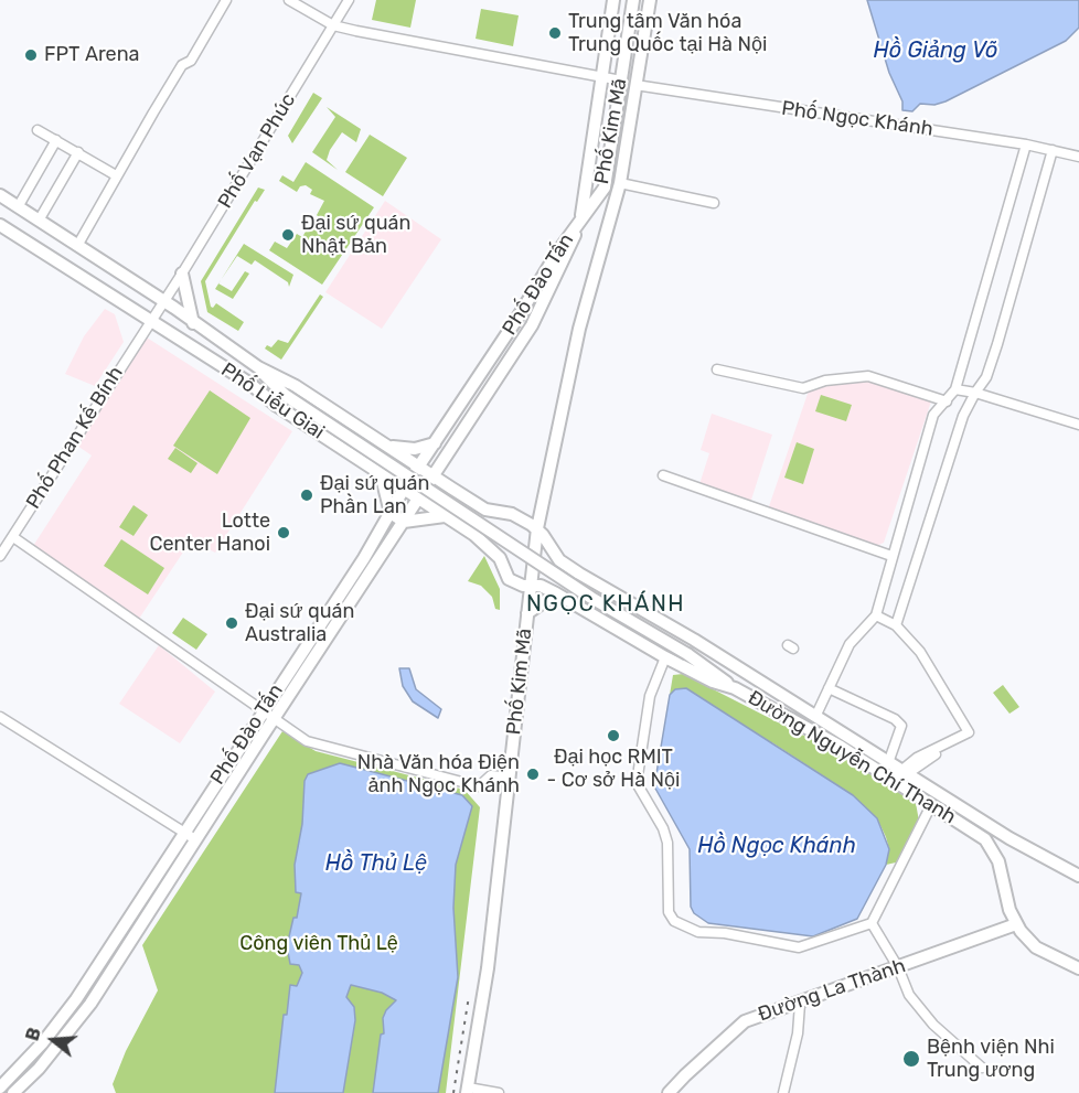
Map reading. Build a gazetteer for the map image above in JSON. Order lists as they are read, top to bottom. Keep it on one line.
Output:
{"streets":{"main road":["Phố Kim Mã","Phố Đào Tấn","Phố Liễu Giai","Đường Nguyễn Chí Thanh","Đường La Thành"],"street":["Phố Ngọc Khánh","Phố Vạn Phúc","Phố Phan Kế Bính"]},"crossings":[["Phố Ngọc Khánh","Phố Kim Mã"],["Phố Kim Mã","Phố Đào Tấn"],["Phố Kim Mã","Phố Liễu Giai"],["Phố Kim Mã","Đường Nguyễn Chí Thanh"],["Phố Vạn Phúc","Phố Liễu Giai"],["Phố Vạn Phúc","Phố Phan Kế Bính"],["Phố Đào Tấn","Phố Liễu Giai"],["Phố Liễu Giai","Phố Phan Kế Bính"],["Phố Liễu Giai","Đường Nguyễn Chí Thanh"],["Đường Nguyễn Chí Thanh","Đường La Thành"]],"districts":["NGỌC KHÁNH"],"water":["Hồ Giảng Võ","Hồ Ngọc Khánh","Hồ Thủ Lệ"],"parks":["Công viên Thủ Lệ"],"places":["Trung tâm Văn hóa Trung Quốc tại Hà Nội","FPT Arena","Đại sứ quán Nhật Bản","Đại sứ quán Phần Lan","Lotte Center Hanoi","Đại sứ quán Australia","Đại học RMIT - Cơ sở Hà Nội","Nhà Văn hóa Điện ảnh Ngọc Khánh","Bệnh viện Nhi Trung ương"],"north":"left"}
